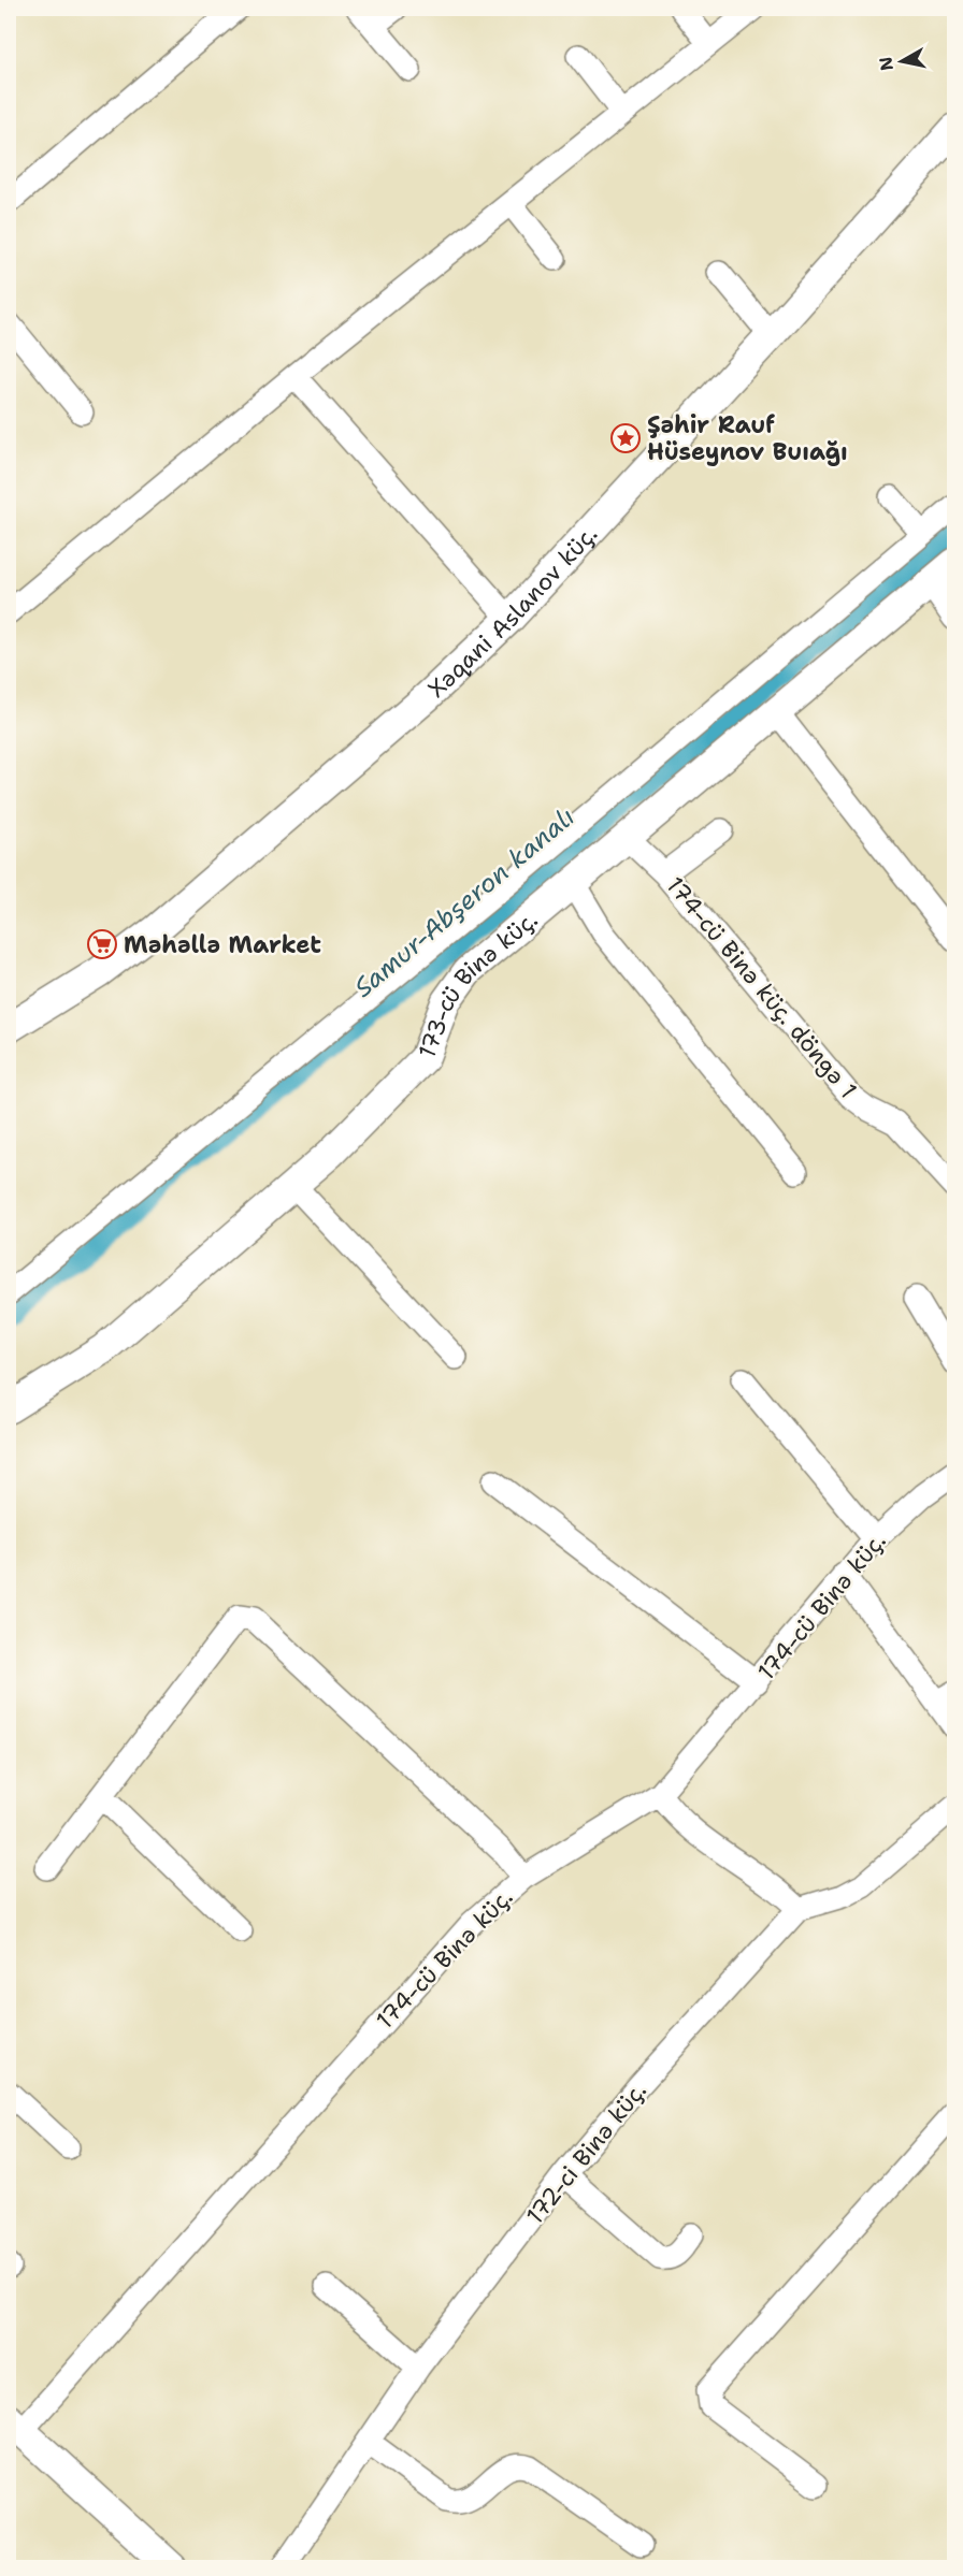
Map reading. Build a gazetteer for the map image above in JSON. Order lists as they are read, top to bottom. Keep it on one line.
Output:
{"streets":{"street":["Xəqani Aslanov küç.","173-cü Binə küç.","174-cü Binə küç. döngə 1","174-cü Binə küç.","172-ci Binə küç."]},"crossings":[["173-cü Binə küç.","174-cü Binə küç. döngə 1"]],"water":["Samur-Abşeron kanalı"],"places":{"place":["Şəhir Rauf Hüseynov Buıağı"],"supermarket":["Məhəllə Market"]},"north":"left"}
